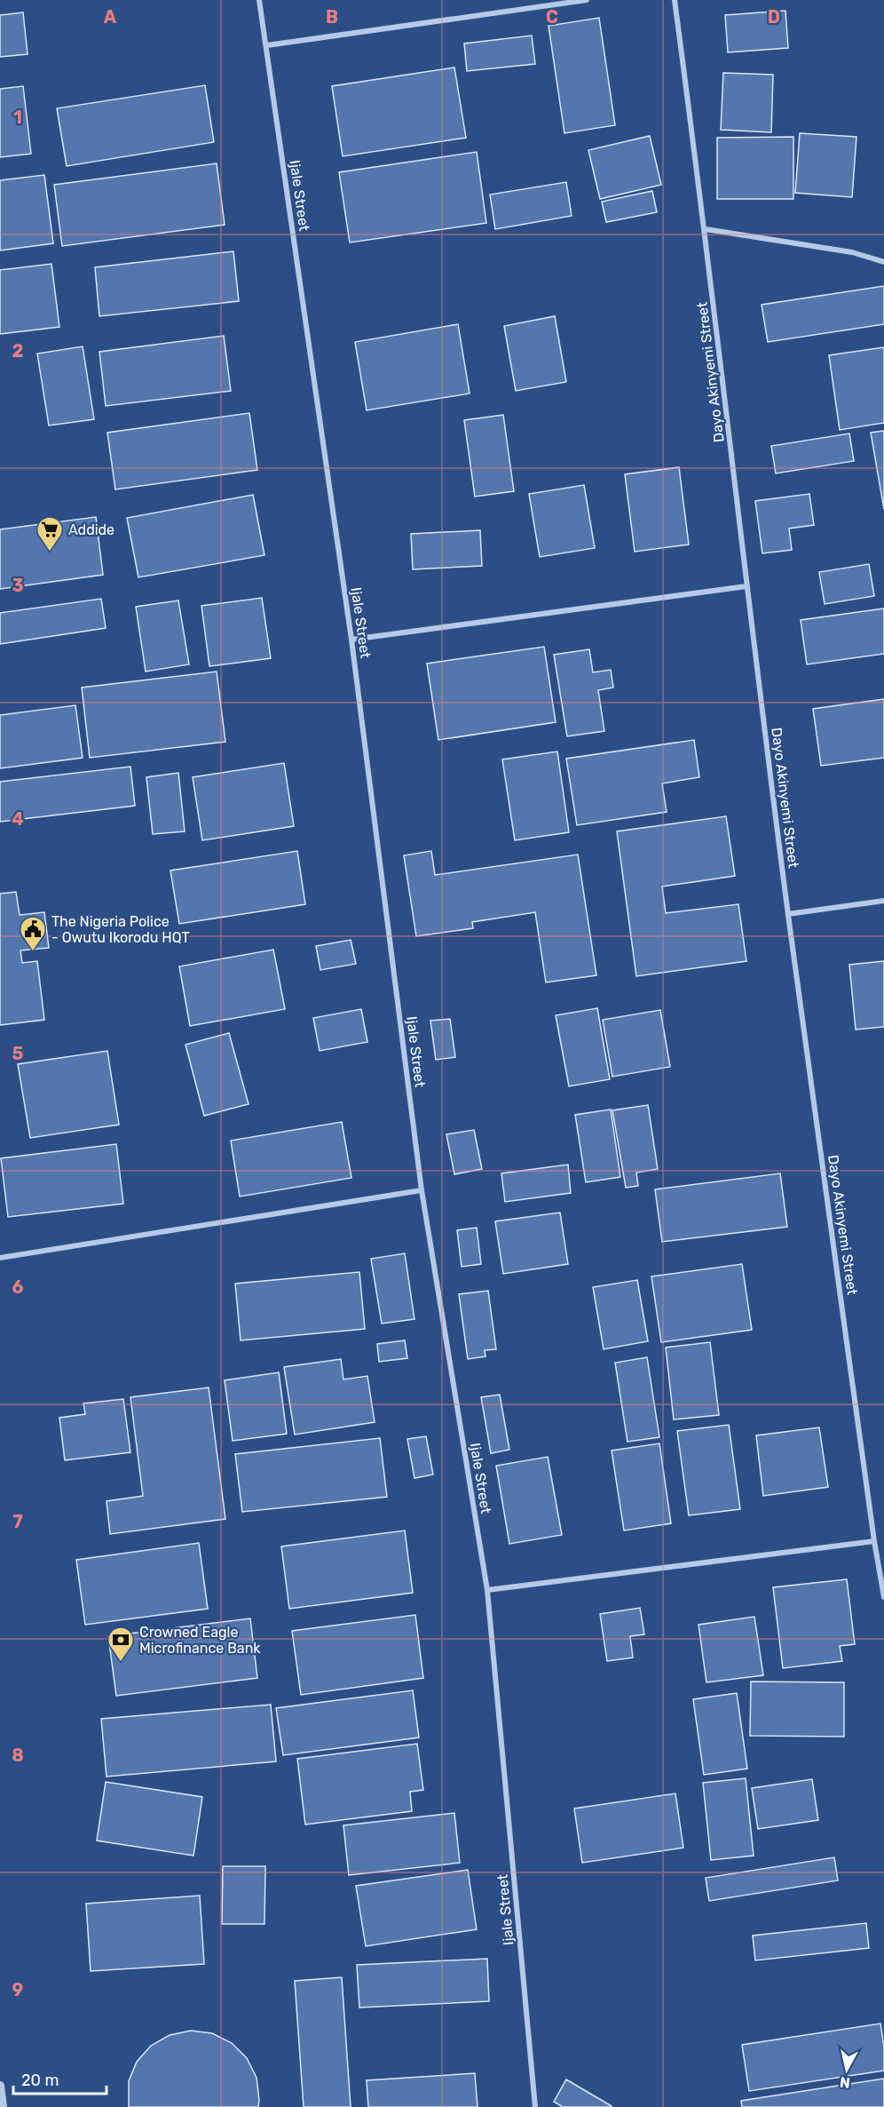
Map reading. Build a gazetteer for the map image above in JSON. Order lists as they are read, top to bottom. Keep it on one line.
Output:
{"streets":{"street":["Ijale Street","Dayo Akinyemi Street"]},"places":{"supermarket":["Addide"],"public building":["The Nigeria Police - Owutu Ikorodu HQT"],"bank":["Crowned Eagle Microfinance Bank"]},"scale_bar":"20 m","north":"bottom","grid":{"columns":["A","B","C","D"],"rows":["1","2","3","4","5","6","7","8","9"]}}
